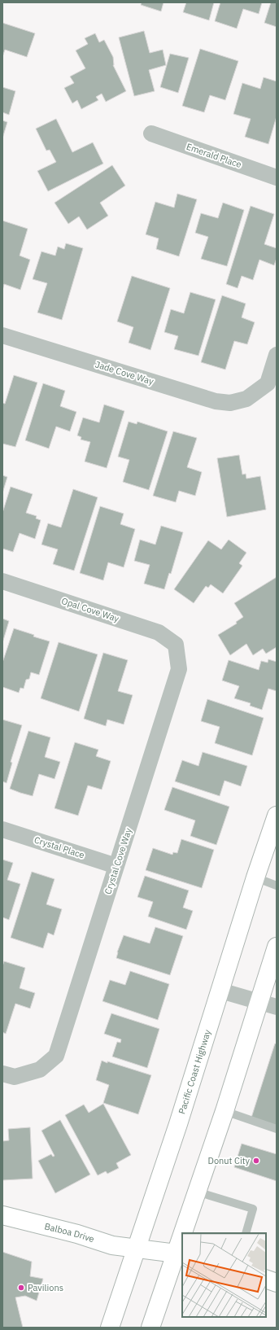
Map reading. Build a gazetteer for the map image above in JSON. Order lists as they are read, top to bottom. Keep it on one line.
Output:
{"streets":{"main road":["Pacific Coast Highway","Balboa Drive"],"street":["Emerald Place","Jade Cove Way","Opal Cove Way","Crystal Place","Crystal Cove Way"]},"crossings":[["Opal Cove Way","Crystal Cove Way"],["Crystal Place","Crystal Cove Way"],["Pacific Coast Highway","Balboa Drive"]],"places":["Donut City","Pavilions"]}
